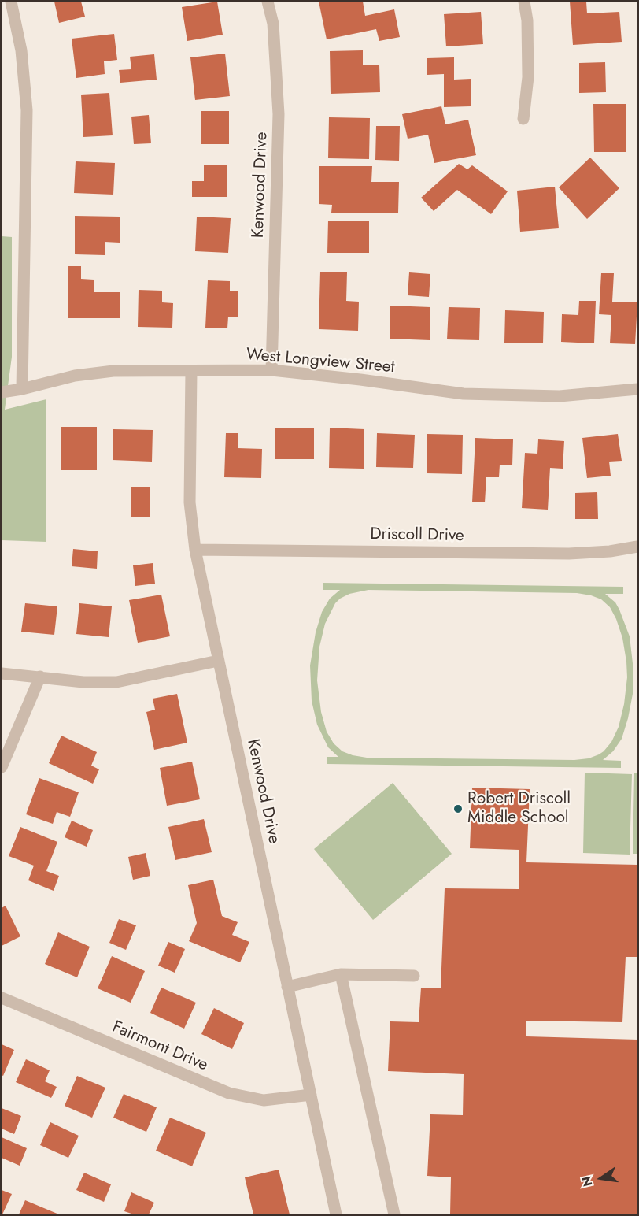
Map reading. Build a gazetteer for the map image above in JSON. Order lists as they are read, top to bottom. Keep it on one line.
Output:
{"streets":{"street":["Kenwood Drive","West Longview Street","Driscoll Drive","Fairmont Drive"]},"crossings":[["Kenwood Drive","West Longview Street"],["Kenwood Drive","Driscoll Drive"],["Kenwood Drive","Fairmont Drive"]],"places":["Robert Driscoll Middle School"],"north":"left"}
